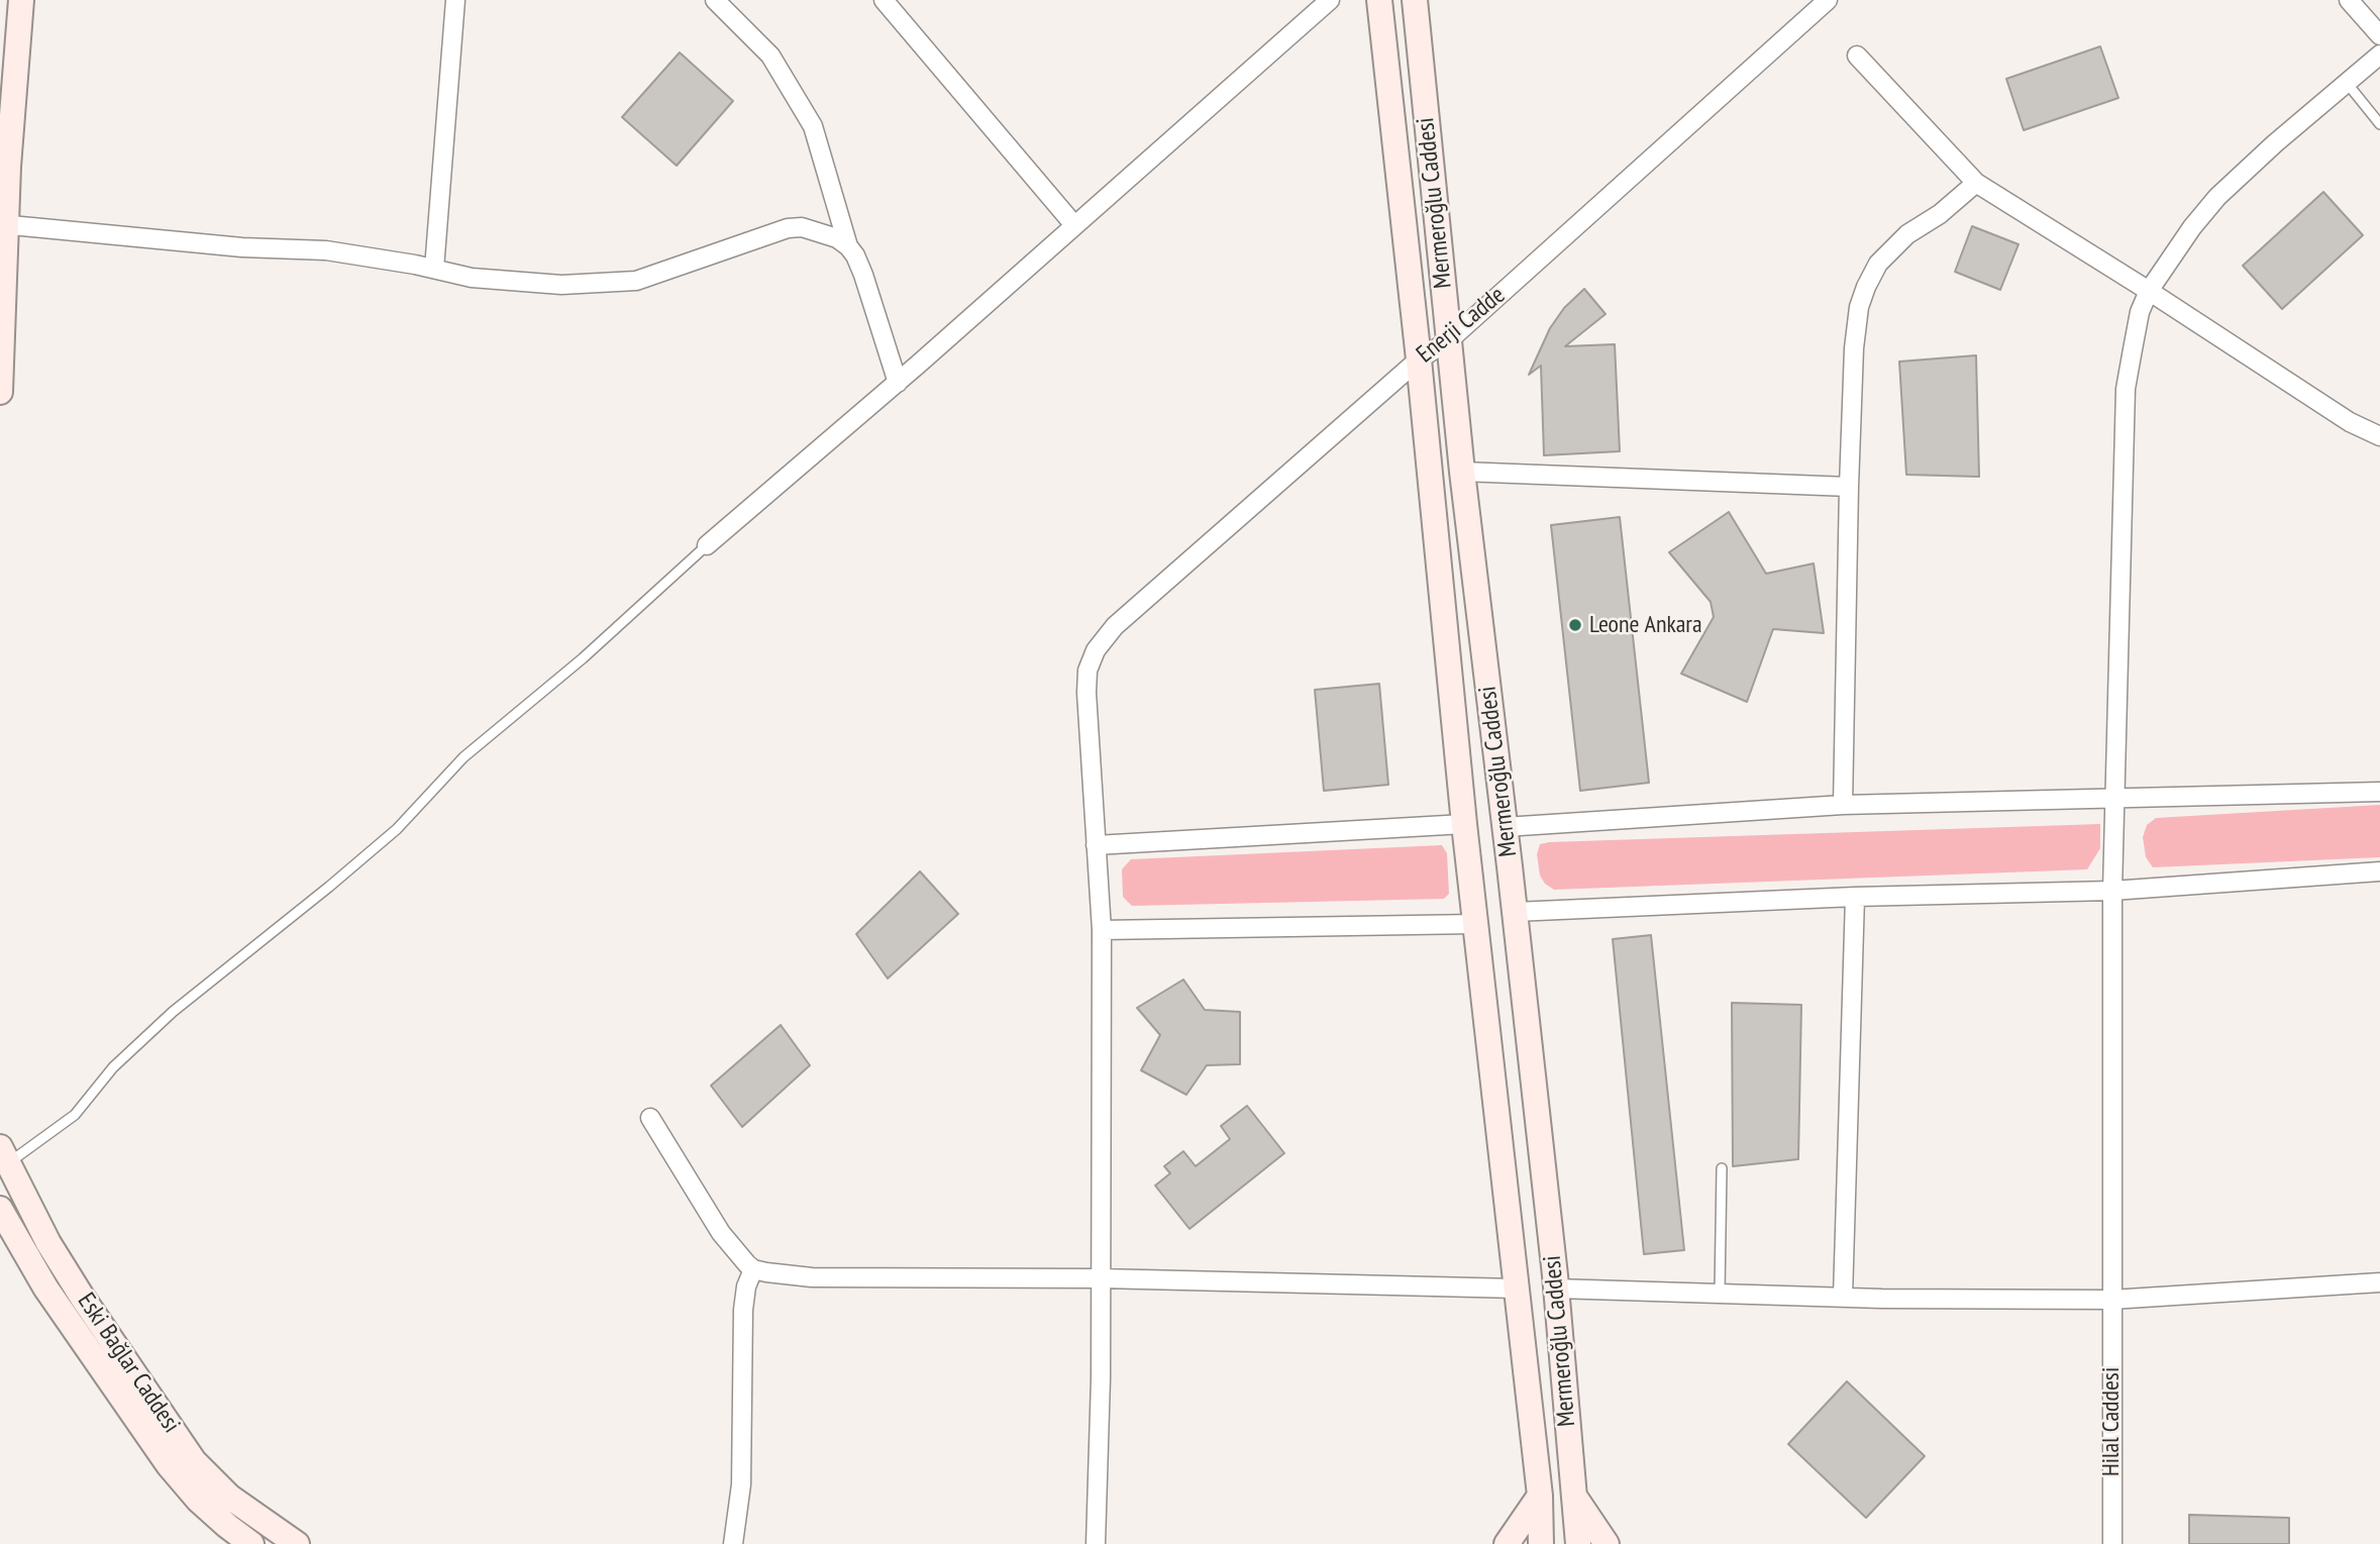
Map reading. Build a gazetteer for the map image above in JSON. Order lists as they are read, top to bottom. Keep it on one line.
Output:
{"streets":{"main road":["Mermeroğlu Caddesi","Eski Bağlar Caddesi"],"street":["Enerji Cadde","Hilal Caddesi"]},"crossings":[["Mermeroğlu Caddesi","Enerji Cadde"]],"places":["Leone Ankara"]}
